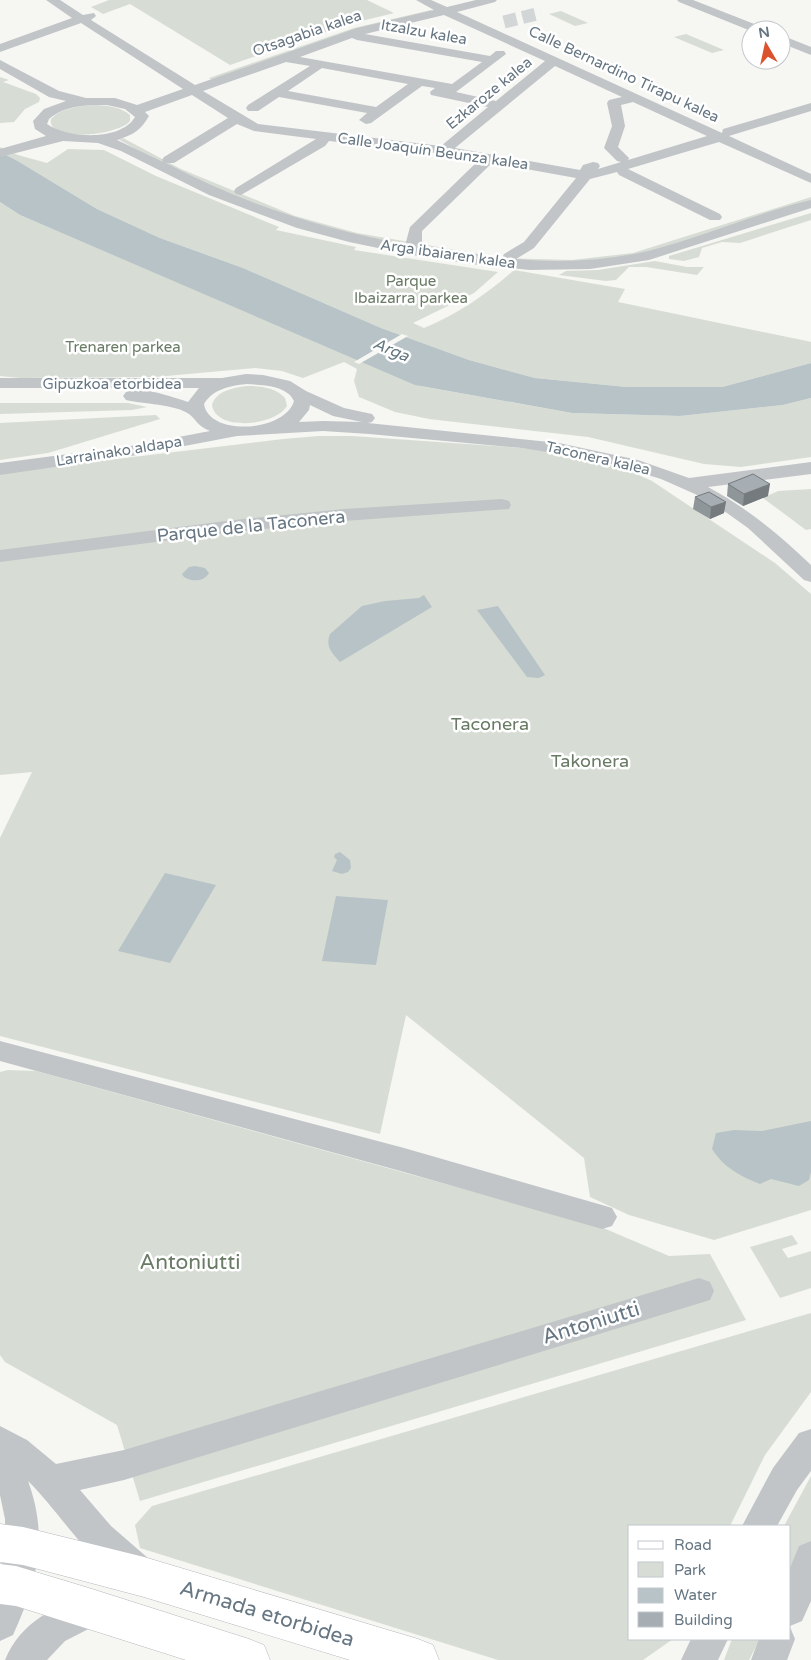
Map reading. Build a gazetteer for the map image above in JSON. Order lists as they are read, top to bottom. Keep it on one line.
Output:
{"streets":{"main road":["Armada etorbidea"],"street":["Itzalzu kalea","Otsagabia kalea","Calle Bernardino Tirapu kalea","Ezkaroze kalea","Calle Joaquín Beunza kalea","Arga ibaiaren kalea","Gipuzkoa etorbidea","Larrainako aldapa","Taconera kalea","Parque de la Taconera","Antoniutti"]},"crossings":[["Itzalzu kalea","Otsagabia kalea"],["Otsagabia kalea","Calle Bernardino Tirapu kalea"],["Otsagabia kalea","Calle Joaquín Beunza kalea"],["Calle Bernardino Tirapu kalea","Ezkaroze kalea"],["Ezkaroze kalea","Calle Joaquín Beunza kalea"],["Gipuzkoa etorbidea","Larrainako aldapa"],["Gipuzkoa etorbidea","Taconera kalea"]],"water":["Arga"],"parks":["Parque Ibaizarra parkea","Trenaren parkea","Taconera","Takonera","Antoniutti"],"legend":["Road","Park","Water","Building"],"north":"top"}
